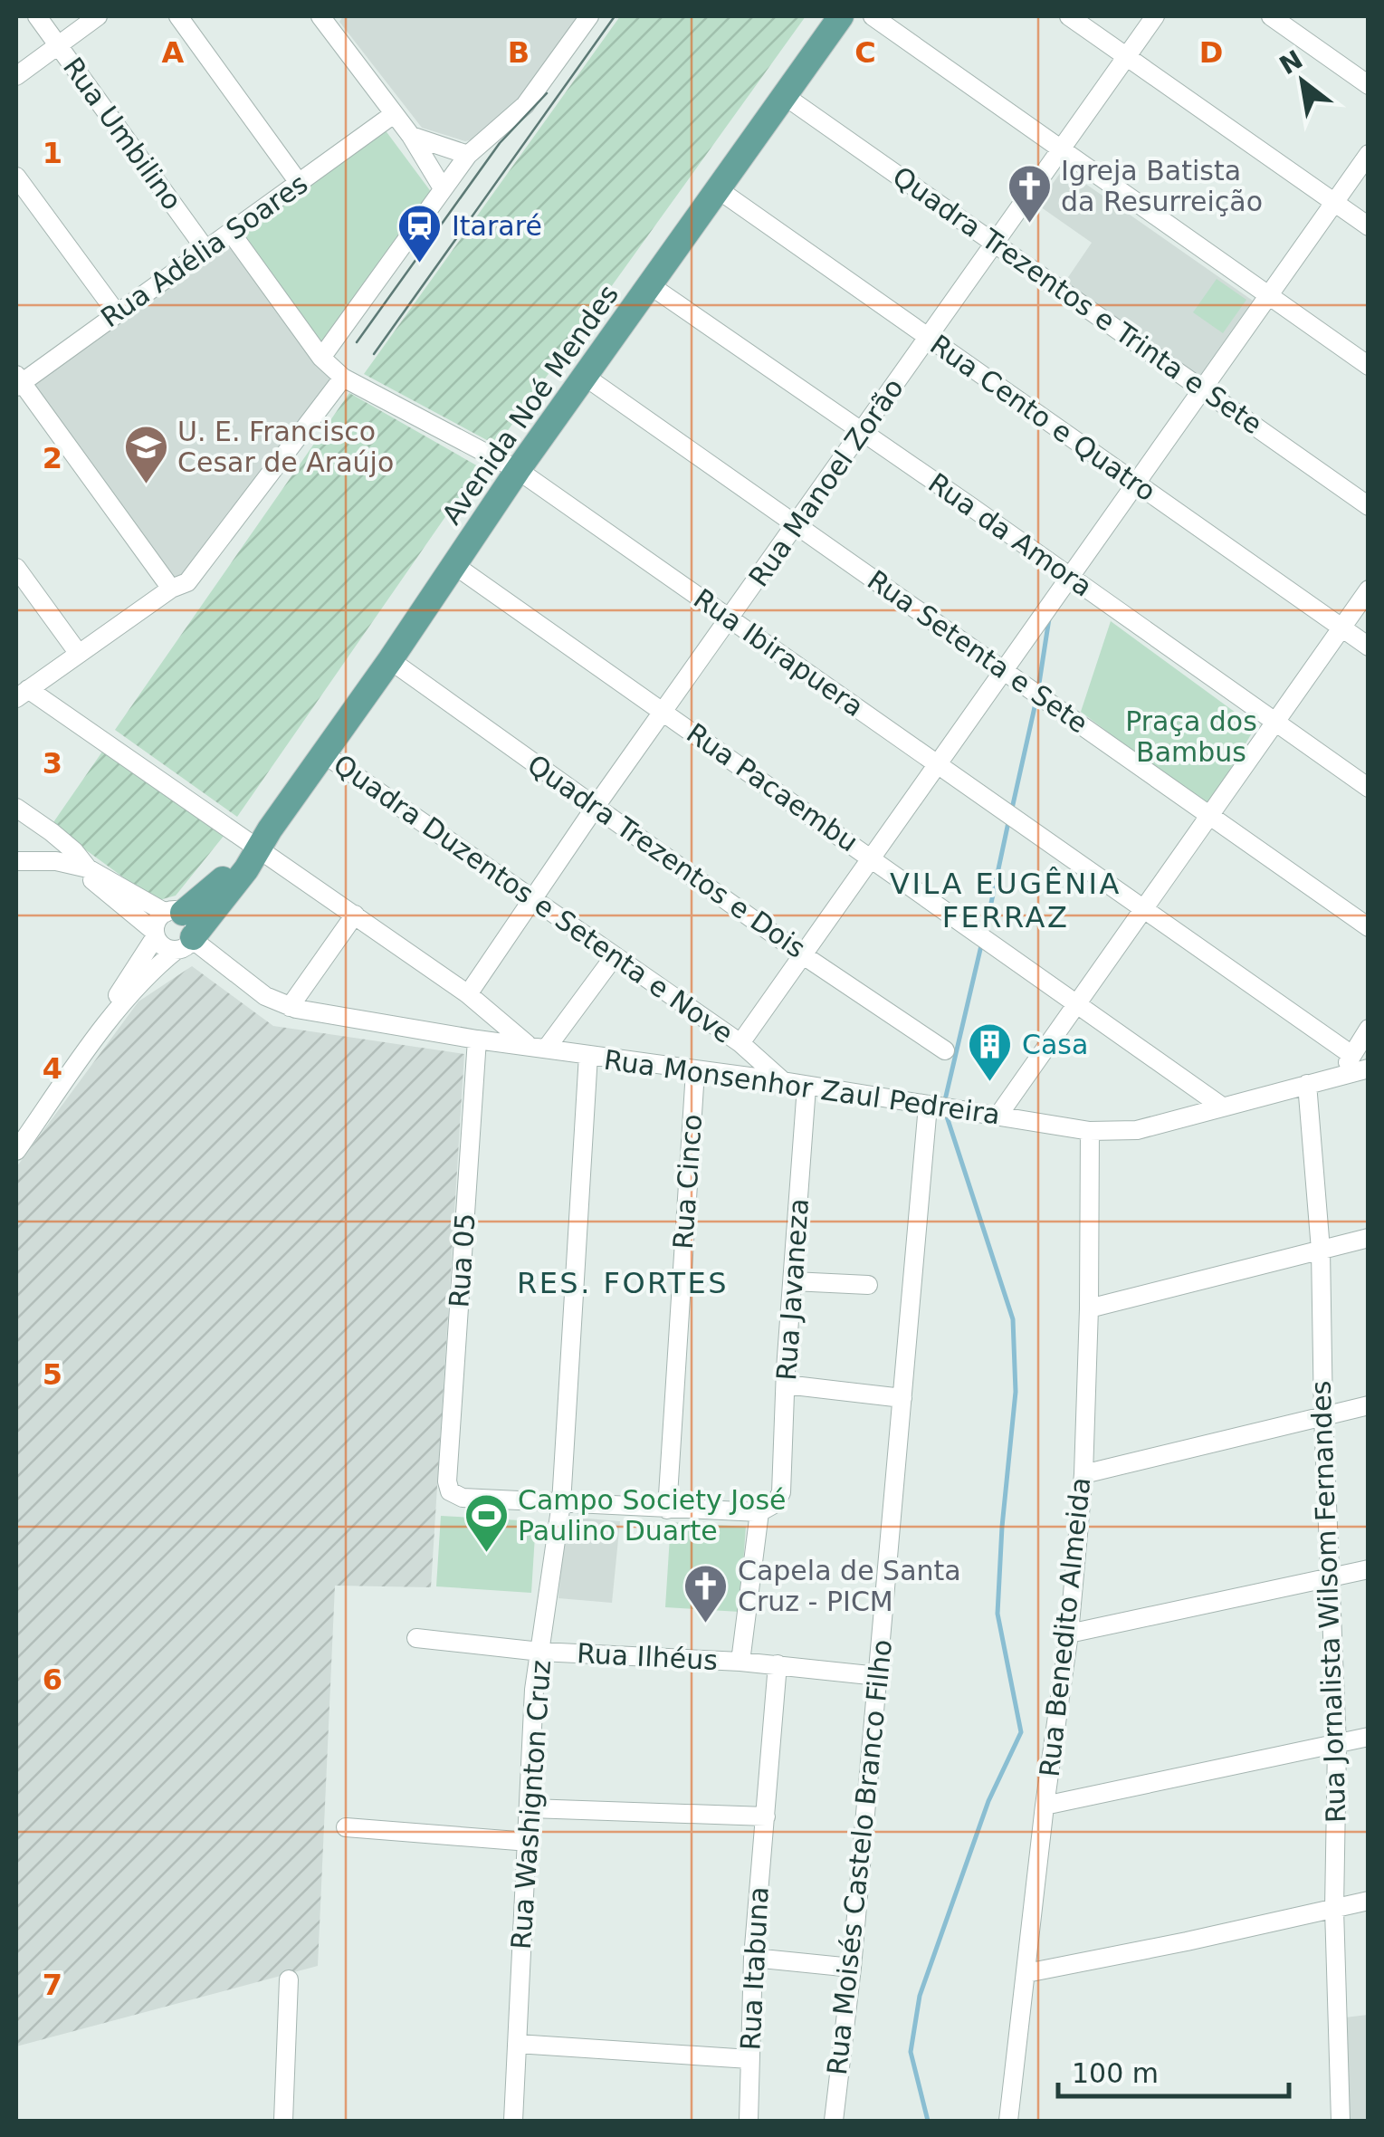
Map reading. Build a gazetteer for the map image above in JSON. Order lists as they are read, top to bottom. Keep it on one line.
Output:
{"streets":{"main road":["Avenida Noé Mendes"],"street":["Rua Umbilino","Rua Adélia Soares","Quadra Trezentos e Trinta e Sete","Rua Cento e Quatro","Rua Manoel Zorão","Rua da Amora","Rua Setenta e Sete","Rua Ibirapuera","Rua Pacaembu","Quadra Trezentos e Dois","Quadra Duzentos e Setenta e Nove","Rua Monsenhor Zaul Pedreira","Rua Cinco","Rua 05","Rua Javaneza","Rua Jornalista Wilsom Fernandes","Rua Benedito Almeida","Rua Ilhéus","Rua Washignton Cruz","Rua Moisés Castelo Branco Filho","Rua Itabuna"]},"crossings":[["Rua Umbilino","Rua Adélia Soares"],["Rua Adélia Soares","Rua Ibirapuera"],["Quadra Trezentos e Trinta e Sete","Avenida Noé Mendes"],["Quadra Trezentos e Trinta e Sete","Rua Manoel Zorão"],["Avenida Noé Mendes","Rua Cento e Quatro"],["Avenida Noé Mendes","Rua da Amora"],["Avenida Noé Mendes","Rua Setenta e Sete"],["Avenida Noé Mendes","Rua Ibirapuera"],["Avenida Noé Mendes","Rua Pacaembu"],["Avenida Noé Mendes","Quadra Trezentos e Dois"],["Avenida Noé Mendes","Quadra Duzentos e Setenta e Nove"],["Avenida Noé Mendes","Rua Monsenhor Zaul Pedreira"],["Rua Cento e Quatro","Rua Manoel Zorão"],["Rua Manoel Zorão","Rua da Amora"],["Rua Manoel Zorão","Rua Setenta e Sete"],["Rua Manoel Zorão","Rua Ibirapuera"],["Rua Manoel Zorão","Rua Pacaembu"],["Rua Manoel Zorão","Quadra Trezentos e Dois"],["Rua Manoel Zorão","Quadra Duzentos e Setenta e Nove"],["Rua Pacaembu","Rua Monsenhor Zaul Pedreira"],["Quadra Duzentos e Setenta e Nove","Rua Monsenhor Zaul Pedreira"],["Rua Monsenhor Zaul Pedreira","Rua Cinco"],["Rua Monsenhor Zaul Pedreira","Rua 05"],["Rua Monsenhor Zaul Pedreira","Rua Javaneza"],["Rua Monsenhor Zaul Pedreira","Rua Jornalista Wilsom Fernandes"],["Rua Monsenhor Zaul Pedreira","Rua Benedito Almeida"],["Rua Monsenhor Zaul Pedreira","Rua Washignton Cruz"],["Rua Monsenhor Zaul Pedreira","Rua Moisés Castelo Branco Filho"],["Rua 05","Rua Washignton Cruz"],["Rua Ilhéus","Rua Washignton Cruz"],["Rua Ilhéus","Rua Moisés Castelo Branco Filho"],["Rua Ilhéus","Rua Itabuna"]],"districts":["VILA EUGÊNIA FERRAZ","RES. FORTES"],"parks":["Praça dos Bambus"],"places":{"church":["Igreja Batista da Resurreição","Capela de Santa Cruz - PICM"],"station":["Itararé"],"school or university":["U. E. Francisco Cesar de Araújo"],"building":["Casa"],"sports":["Campo Society José Paulino Duarte"]},"scale_bar":"100 m","north":"top left","grid":{"columns":["A","B","C","D"],"rows":["1","2","3","4","5","6","7"]}}
